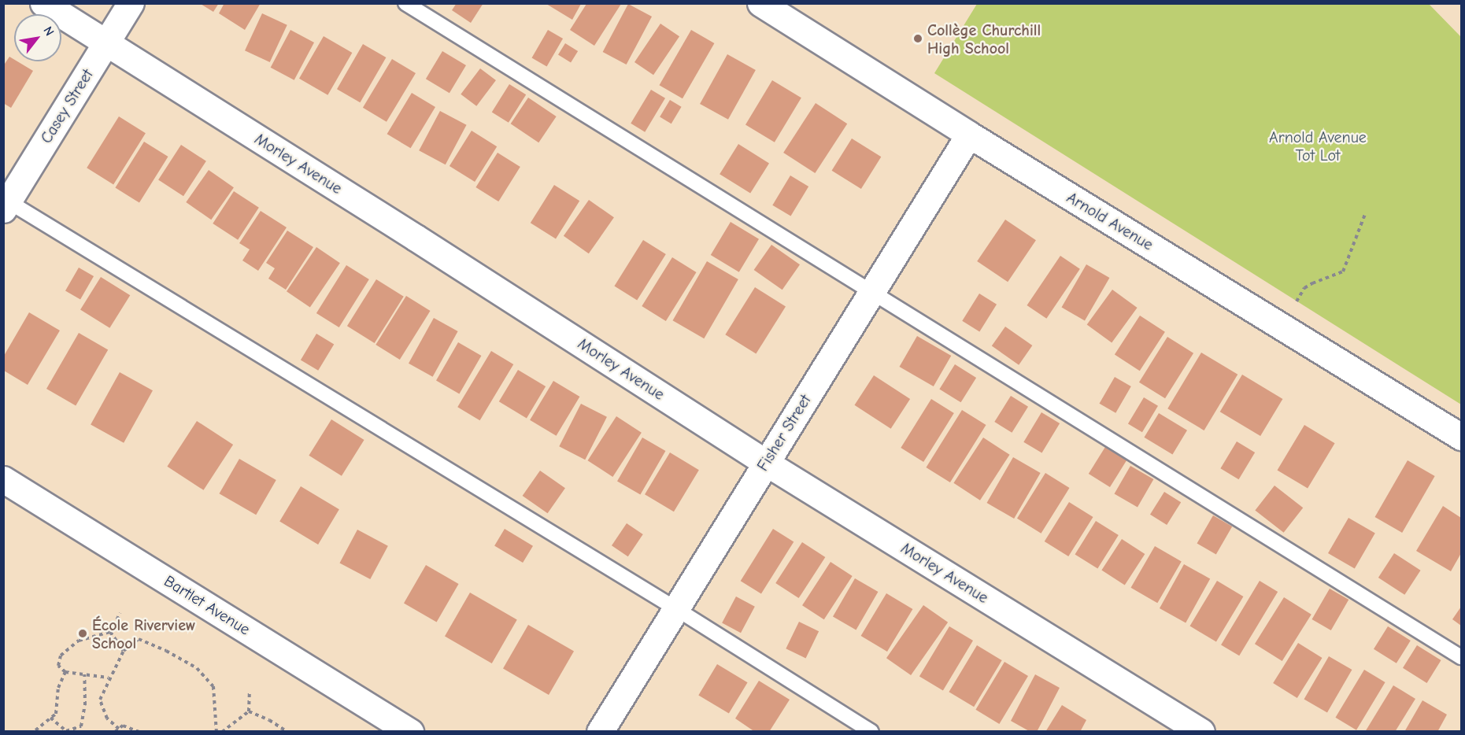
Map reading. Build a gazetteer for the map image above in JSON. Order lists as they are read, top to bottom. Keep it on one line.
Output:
{"streets":{"street":["Casey Street","Morley Avenue","Arnold Avenue","Fisher Street","Bartlet Avenue"]},"crossings":[["Casey Street","Morley Avenue"],["Morley Avenue","Fisher Street"],["Arnold Avenue","Fisher Street"]],"parks":["Arnold Avenue Tot Lot"],"places":["Collège Churchill High School","École Riverview School"],"north":"top right"}
